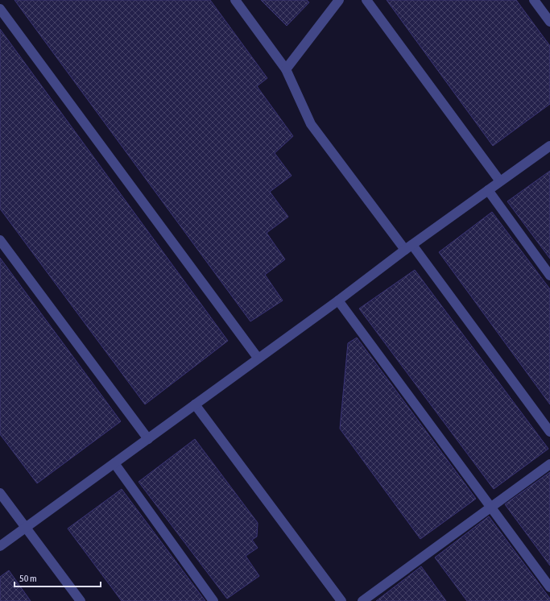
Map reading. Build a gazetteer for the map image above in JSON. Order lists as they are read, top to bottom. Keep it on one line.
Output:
{"scale_bar":"50 m"}
